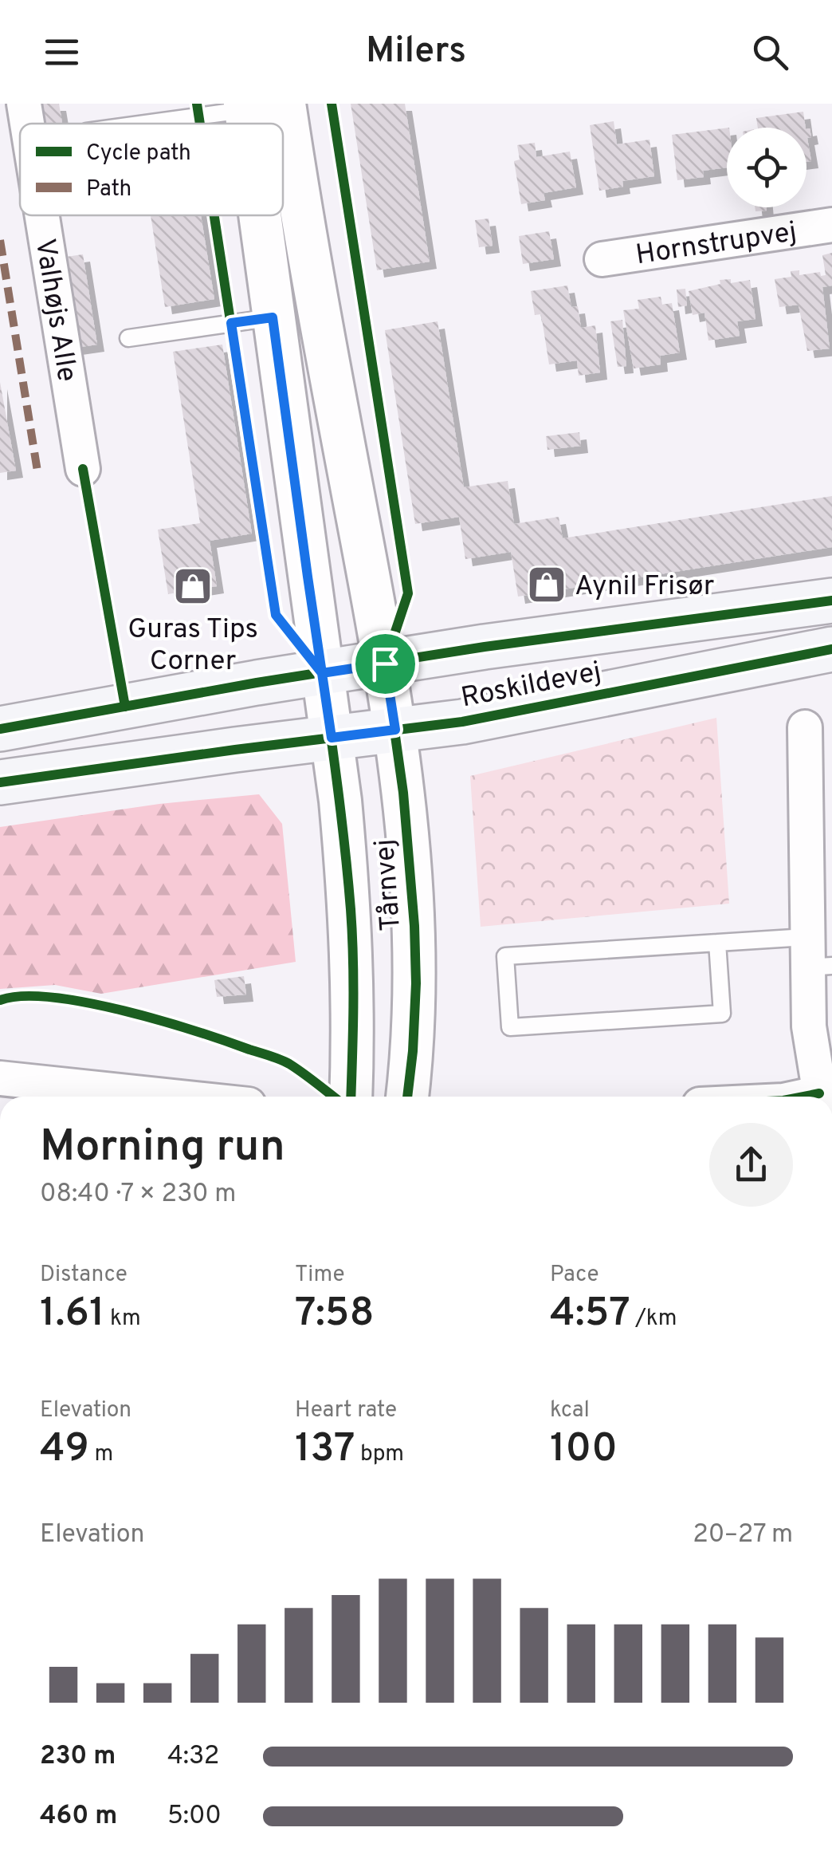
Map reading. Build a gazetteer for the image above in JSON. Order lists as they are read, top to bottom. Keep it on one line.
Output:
{"streets":{"main road":["Roskildevej"],"street":["Hornstrupvej","Valhøjs Alle","Tårnvej"]},"crossings":[["Roskildevej","Tårnvej"]],"places":{"shop":["Aynil Frisør","Guras Tips Corner"]},"legend":["Cycle path","Path"],"page":{"header":"Milers","heading":["Morning run","08:40 · 7 × 230 m"],"stats":[["Distance","1.61 km"],["Time","7:58"],["Pace","4:57 /km"],["Elevation","49 m"],["Heart rate","137 bpm"],["kcal","100"]],"chart":["Elevation","20–27 m"],"list":[{"name":"230 m","note":"4:32"},{"name":"460 m","note":"5:00"}]}}
